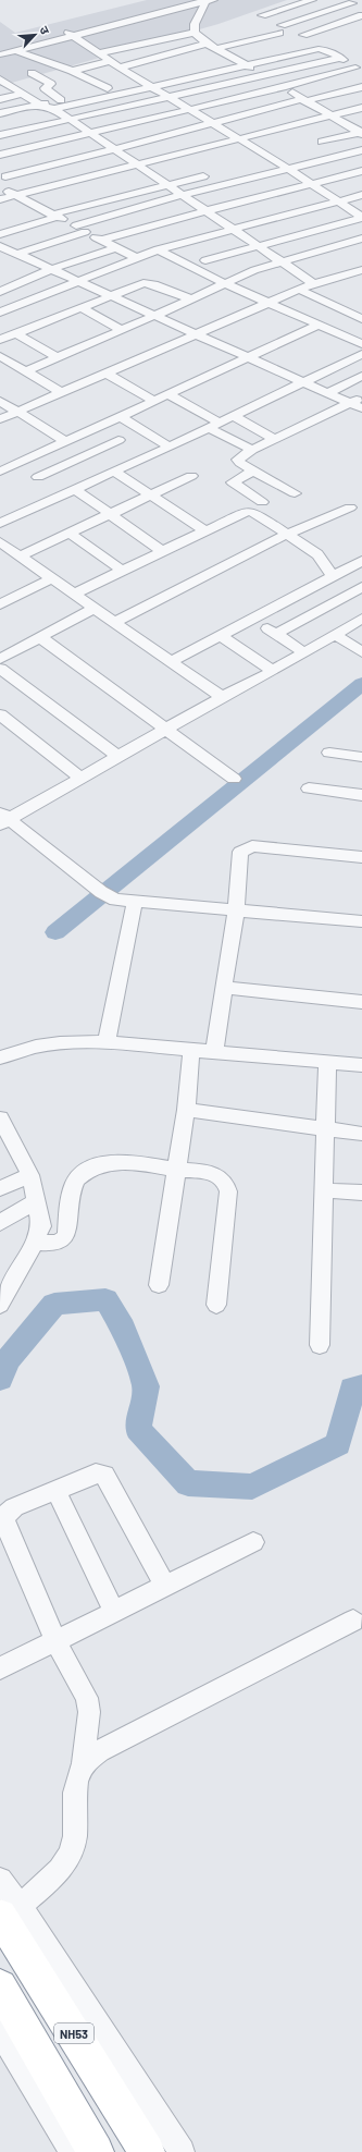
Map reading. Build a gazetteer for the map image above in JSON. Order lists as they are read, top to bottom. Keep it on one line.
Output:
{"streets":{"highway":["NH53"]},"north":"top right"}
